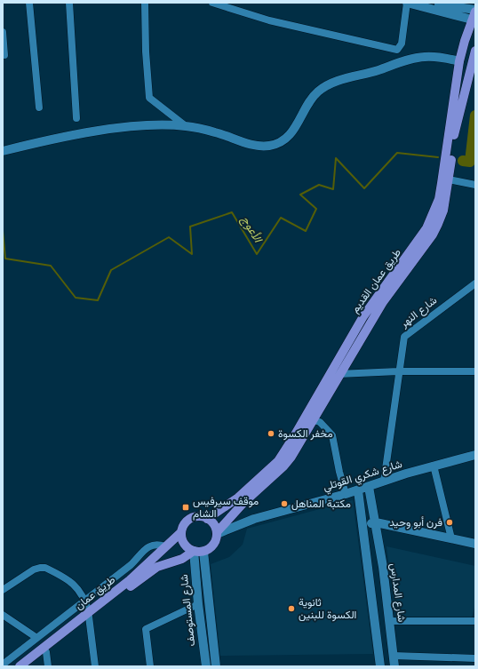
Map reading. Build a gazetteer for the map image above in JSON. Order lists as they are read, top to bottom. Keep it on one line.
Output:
{"streets":{"main road":["طريق عمان القديم","طريق عمان"],"street":["شارع النهر","شارع شكري القوتلي","شارع المدارس","شارع المستوصف"]},"crossings":[["طريق عمان القديم","شارع شكري القوتلي"],["طريق عمان القديم","طريق عمان"],["طريق عمان القديم","شارع المستوصف"],["شارع النهر","شارع شكري القوتلي"],["شارع شكري القوتلي","طريق عمان"],["شارع شكري القوتلي","شارع المدارس"],["شارع شكري القوتلي","شارع المستوصف"],["طريق عمان","شارع المستوصف"]],"water":["الأعوج"],"places":{"other":["مخفر الكسوة","مكتبة المناهل","فرن أبو وحيد","ثانوية الكسوة للبنين"],"transit":["موقف سيرفيس الشام"]}}
